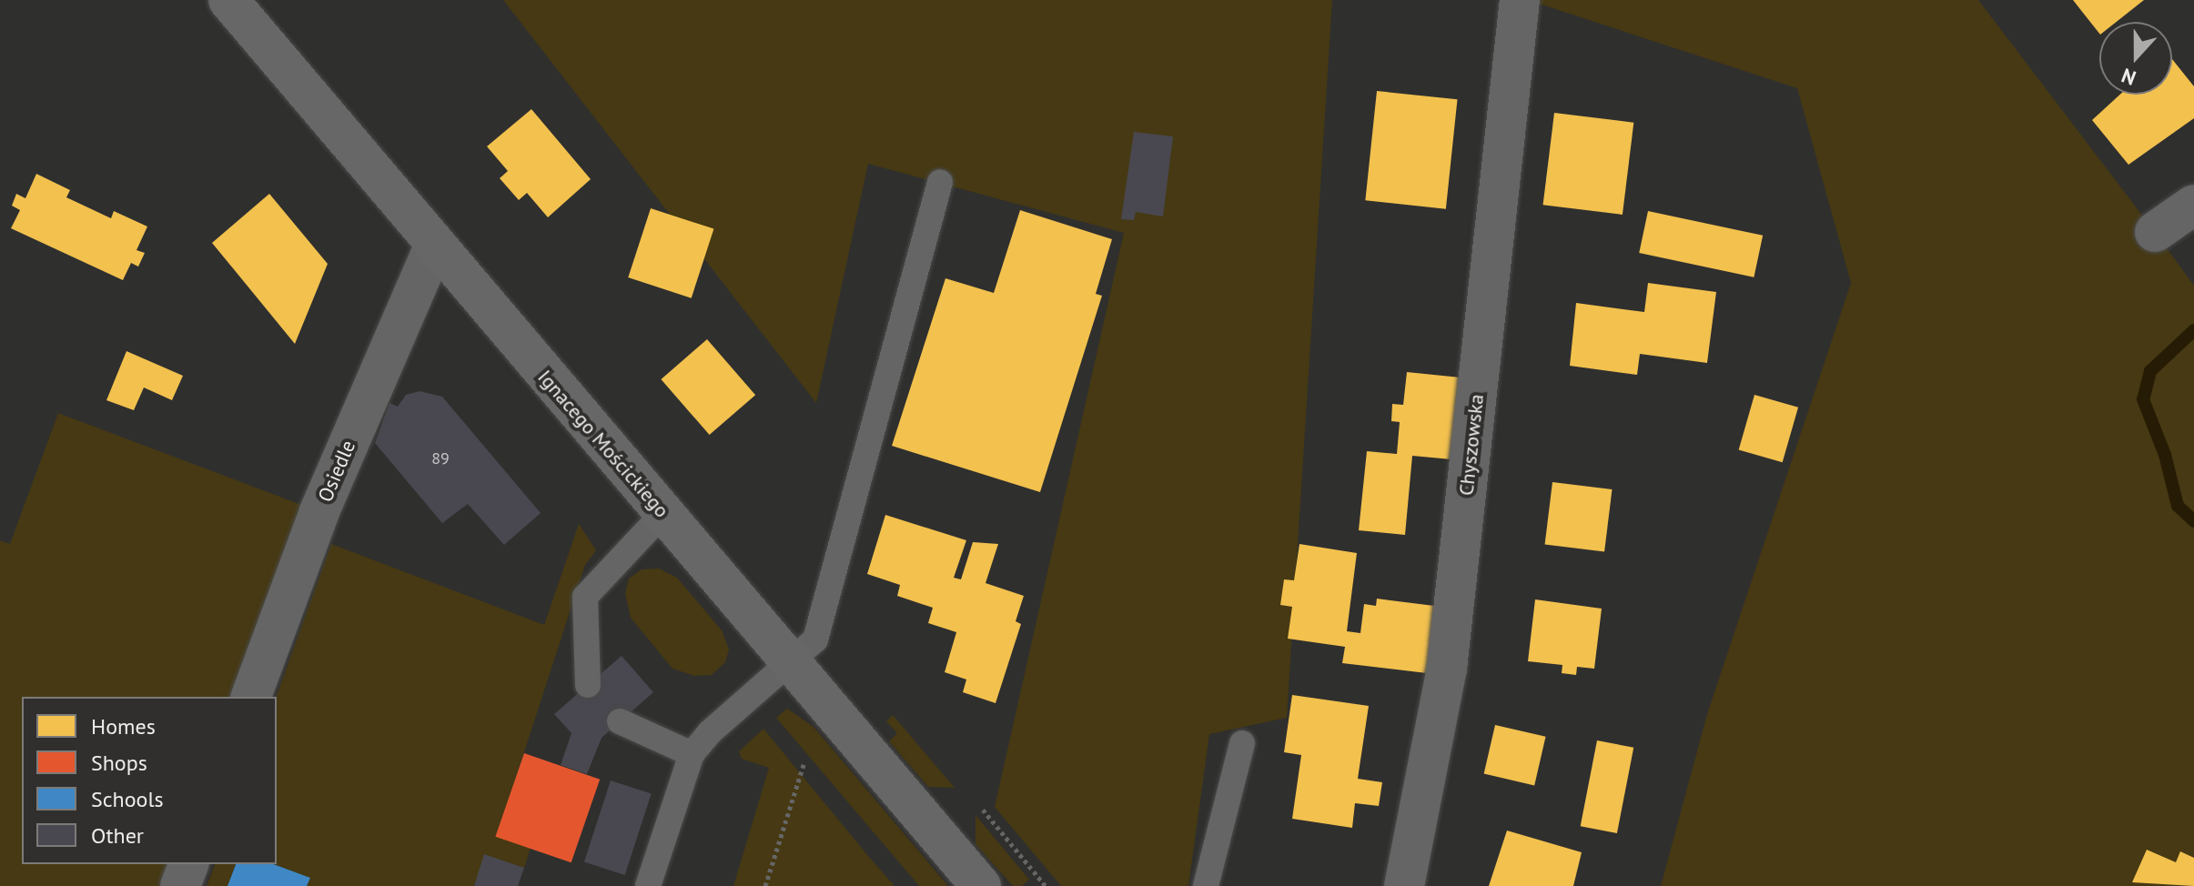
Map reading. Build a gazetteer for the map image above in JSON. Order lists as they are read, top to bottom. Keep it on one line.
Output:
{"streets":{"street":["Ignacego Mościckiego","Chyszowska","Osiedle"]},"crossings":[["Ignacego Mościckiego","Osiedle"]],"house_numbers":["89"],"legend":["Homes","Shops","Schools","Other"],"north":"bottom"}
